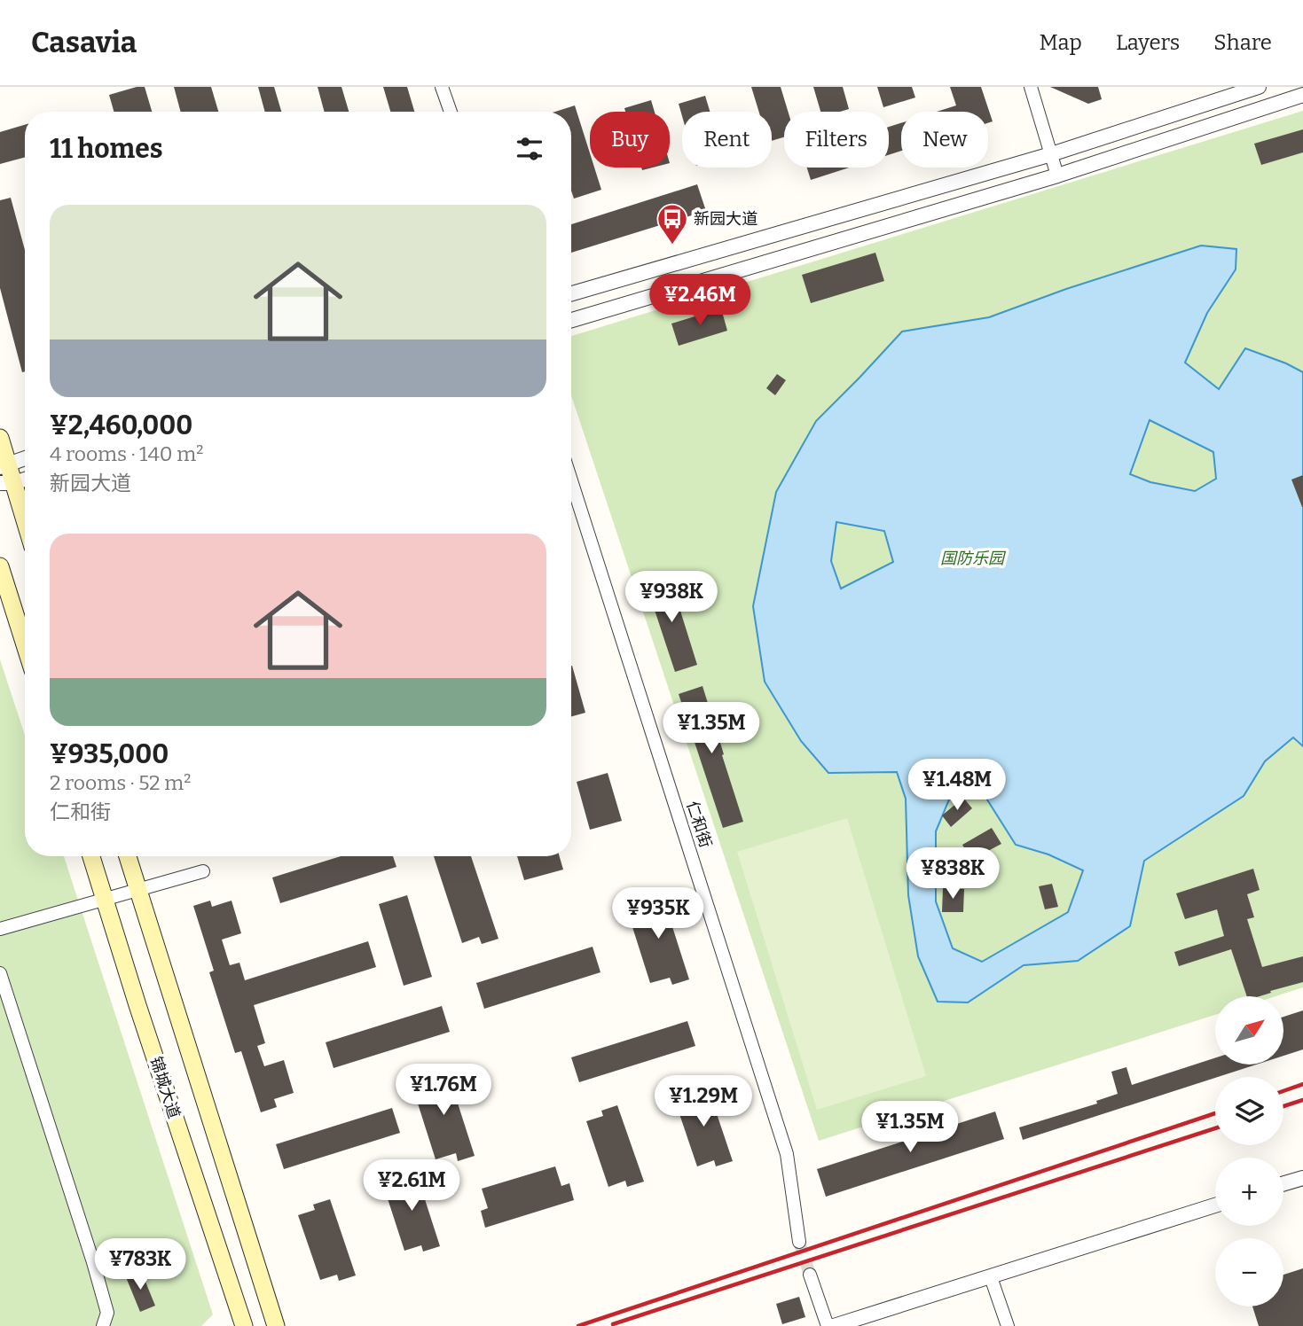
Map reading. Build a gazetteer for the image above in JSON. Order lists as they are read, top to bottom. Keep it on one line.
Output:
{"streets":{"main road":["锦城大道"],"street":["仁和街"]},"parks":["国防乐园"],"places":{"bus stop":["新园大道"]},"north":"top right","page":{"header":"Casavia","nav":["Map","Layers","Share"],"chip":["Buy","Rent","Filters","New"],"heading":"11 homes","list":[{"name":"¥2,460,000","note":"4 rooms · 140 m² · 新园大道"},{"name":"¥935,000","note":"2 rooms · 52 m² · 仁和街"}],"price":["¥2.46M","¥938K","¥1.35M","¥1.48M","¥838K","¥935K","¥1.76M","¥1.29M","¥1.35M","¥2.61M","¥783K"],"map_buttons":["+","−"]}}
